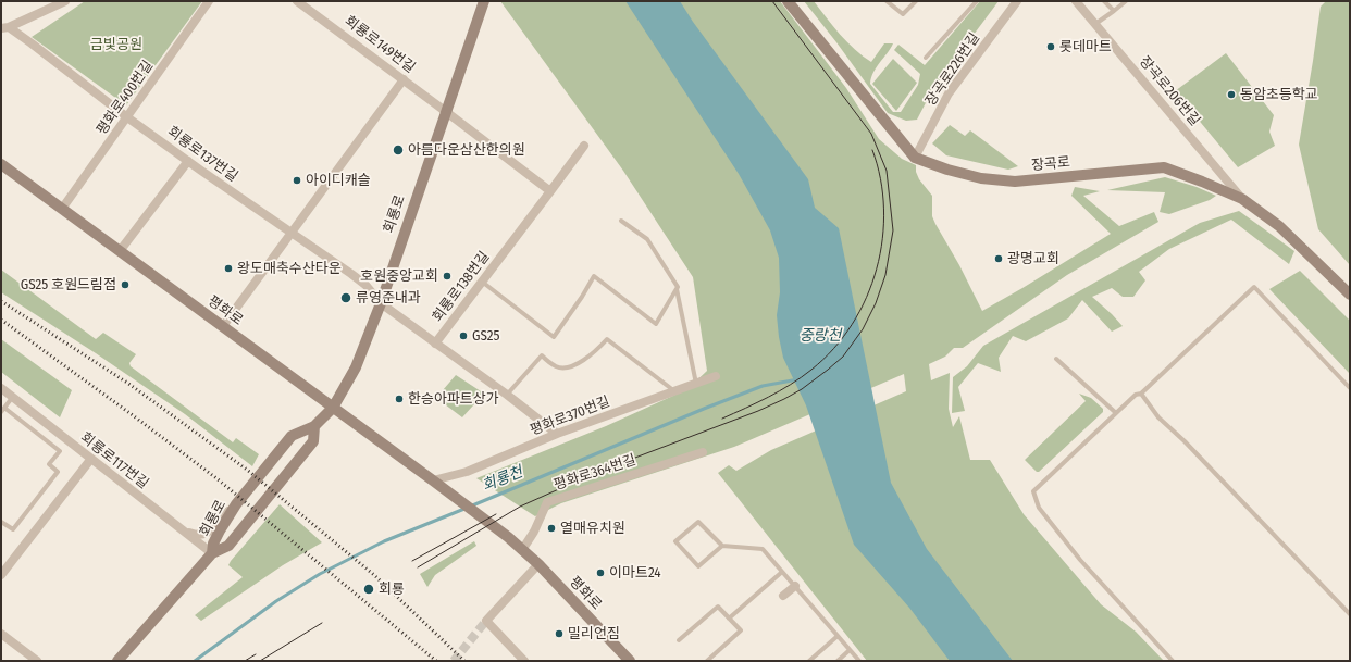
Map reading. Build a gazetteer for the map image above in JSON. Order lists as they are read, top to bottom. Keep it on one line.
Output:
{"streets":{"street":["회룡로149번길","장곡로226번길","장곡로206번길","평화로400번길","회룡로137번길","장곡로","회룡로","회룡로138번길","평화로","평화로370번길","회룡로117번길","평화로364번길"]},"crossings":[["회룡로149번길","회룡로"],["장곡로226번길","장곡로"],["장곡로206번길","장곡로"],["평화로400번길","회룡로137번길"],["평화로400번길","평화로"],["회룡로137번길","회룡로"],["회룡로137번길","회룡로138번길"],["회룡로","회룡로138번길"],["회룡로","평화로"],["회룡로","회룡로117번길"],["평화로","평화로370번길"],["평화로","평화로364번길"]],"water":["중랑천","회룡천"],"parks":["금빛공원"],"places":["롯데마트","동암초등학교","아름다운삼산한의원","아이디캐슬","광명교회","왕도매축수산타운","호원중앙교회","GS25 호원드림점","류영준내과","GS25","한승아파트상가","열매유치원","이마트24","회룡","밀리언짐"]}
